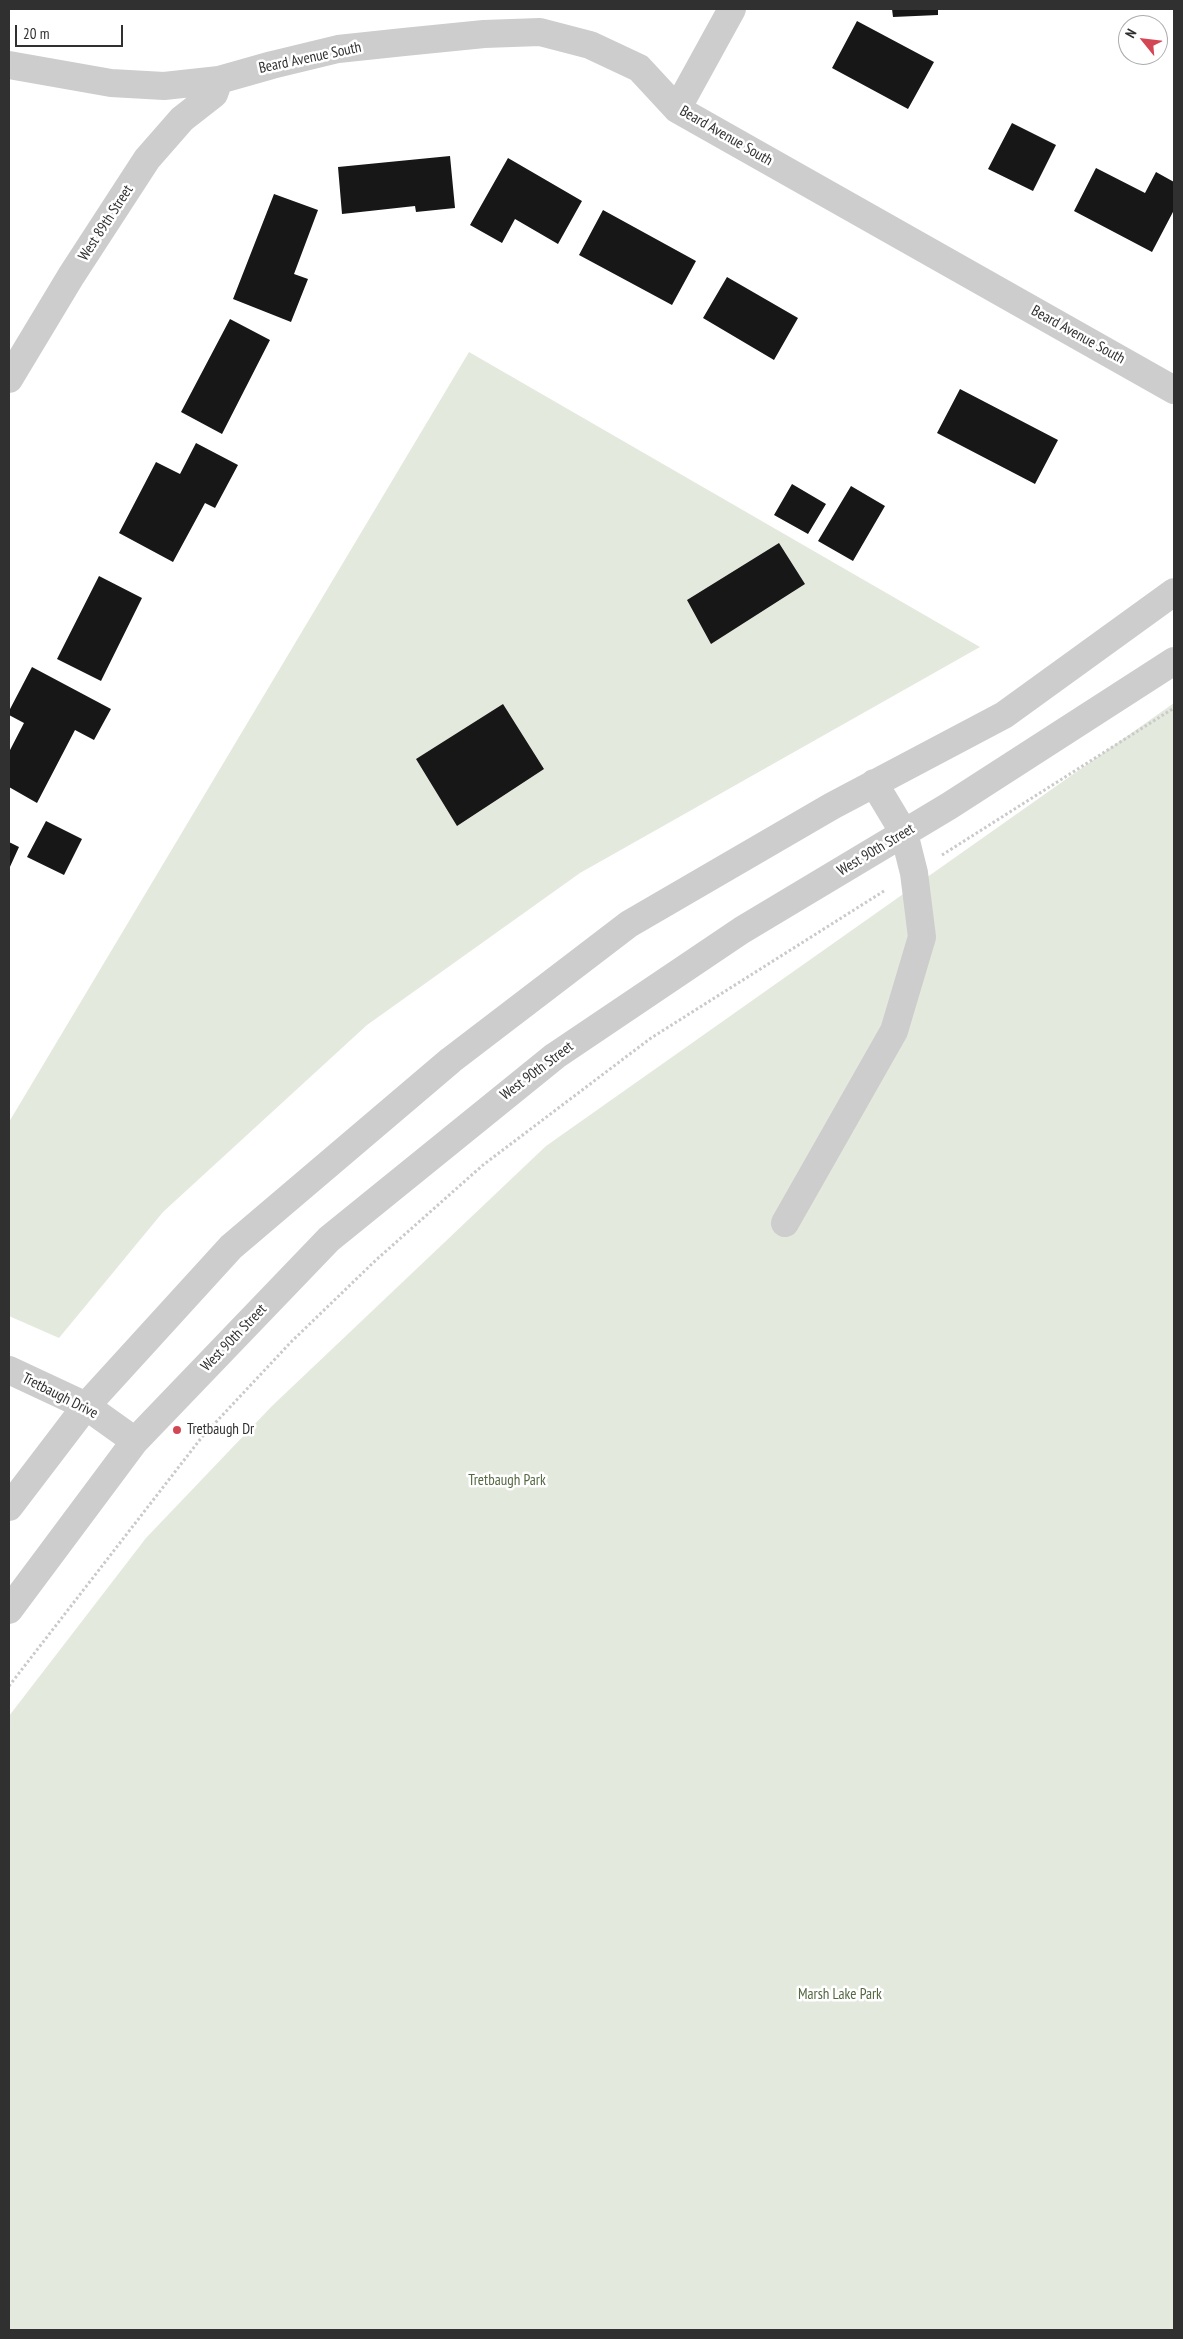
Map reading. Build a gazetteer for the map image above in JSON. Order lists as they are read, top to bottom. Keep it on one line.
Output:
{"streets":{"street":["Beard Avenue South","West 89th Street","West 90th Street","Tretbaugh Drive"]},"crossings":[["Beard Avenue South","West 89th Street"],["West 90th Street","Tretbaugh Drive"]],"parks":["Tretbaugh Park","Marsh Lake Park"],"places":["Tretbaugh Dr"],"scale_bar":"20 m","north":"top left"}
